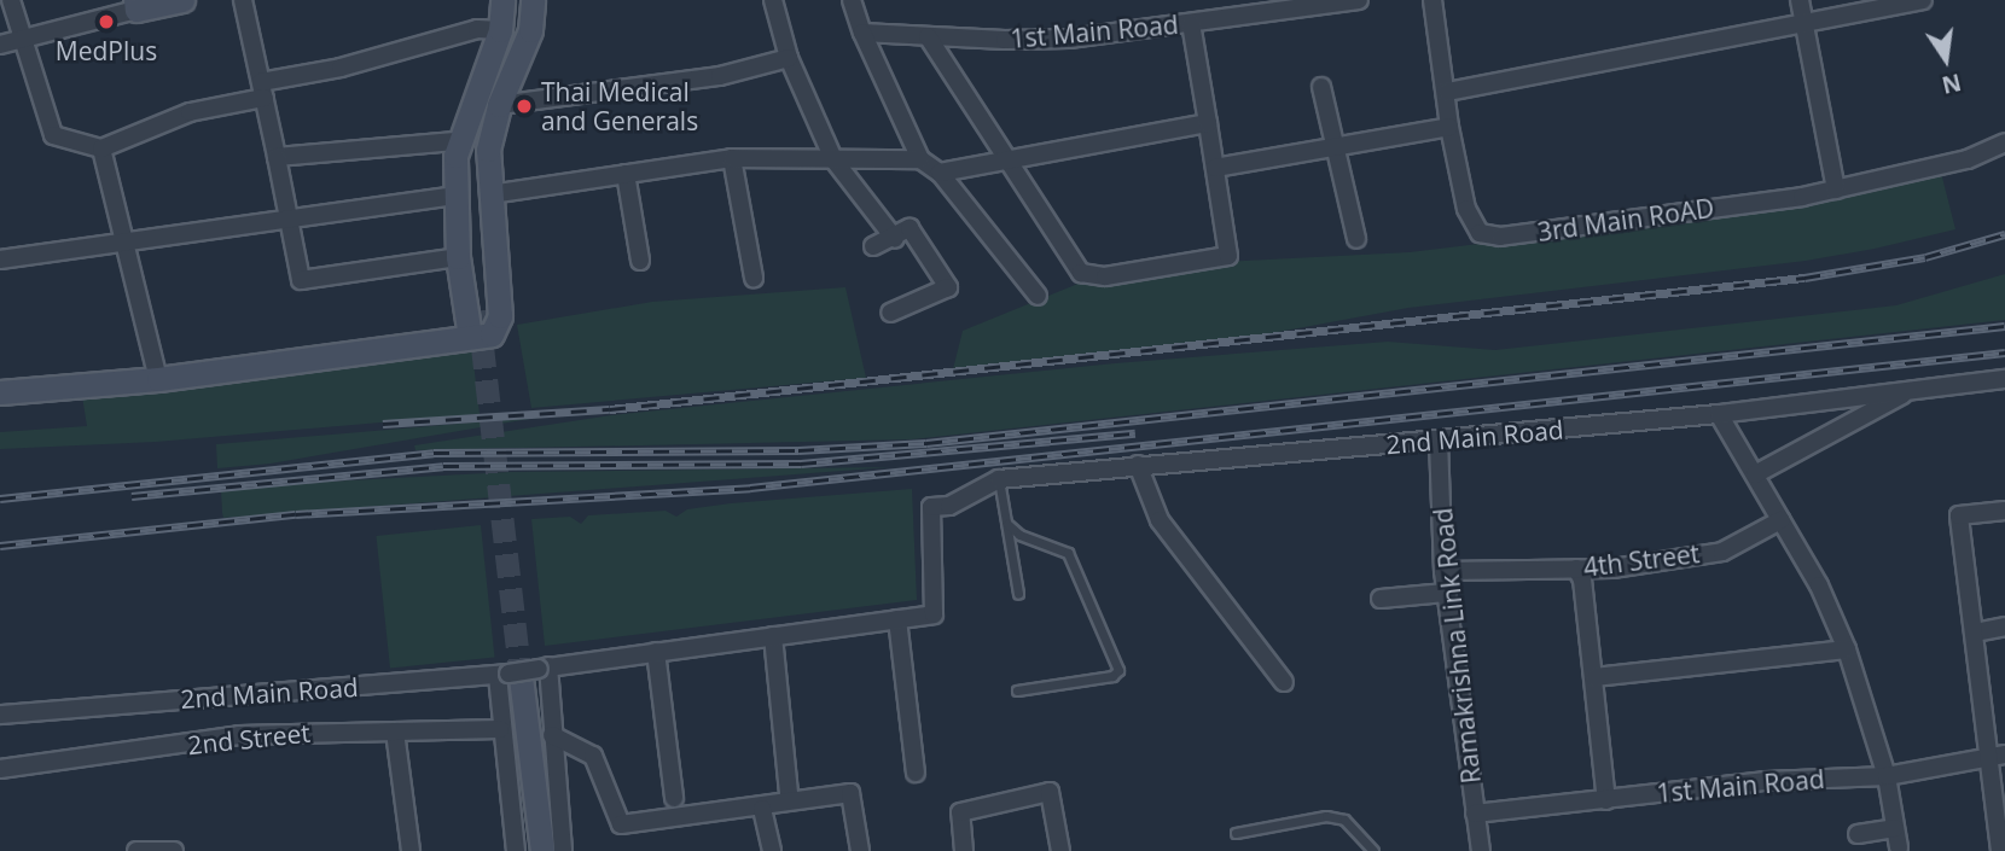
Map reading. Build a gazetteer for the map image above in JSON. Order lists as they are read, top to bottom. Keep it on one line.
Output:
{"streets":{"street":["1st Main Road","3rd Main RoAD","2nd Main Road","4th Street","Ramakrishna Link Road","2nd Street"]},"crossings":[["1st Main Road","Ramakrishna Link Road"],["2nd Main Road","Ramakrishna Link Road"],["4th Street","Ramakrishna Link Road"]],"places":["MedPlus","Thai Medical and Generals"],"north":"bottom"}
